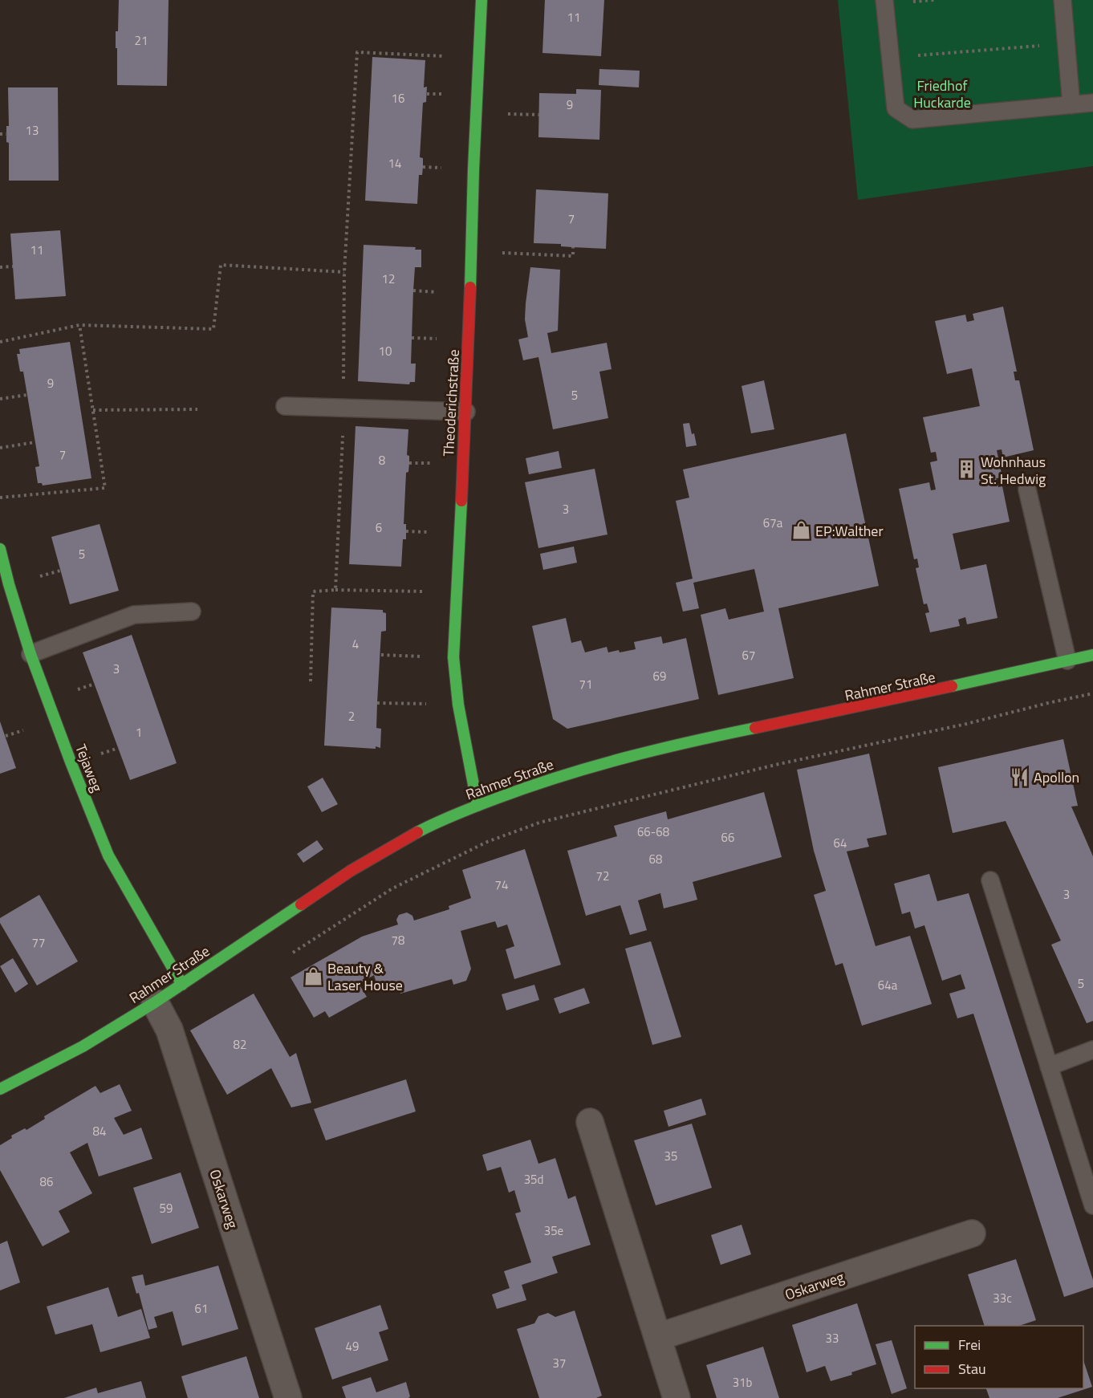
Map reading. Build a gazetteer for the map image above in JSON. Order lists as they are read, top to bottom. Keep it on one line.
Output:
{"streets":{"street":["Theoderichstraße","Rahmer Straße","Tejaweg","Oskarweg"]},"crossings":[["Theoderichstraße","Rahmer Straße"],["Rahmer Straße","Tejaweg"],["Rahmer Straße","Oskarweg"]],"parks":["Friedhof Huckarde"],"places":{"building":["Wohnhaus St. Hedwig"],"shop":["EP:Walther","Beauty & Laser House"],"restaurant":["Apollon"]},"house_numbers":["11","21","16","9","13","14","7","11","12","10","9","5","7","8","3","67a","6","5","4","67","3","69","71","2","1","66-68","66","64","68","72","74","3","78","77","5","64a","82","84","35","35d","86","59","35e","33c","61","33","49","37","31b"],"legend":["Frei","Stau"]}
